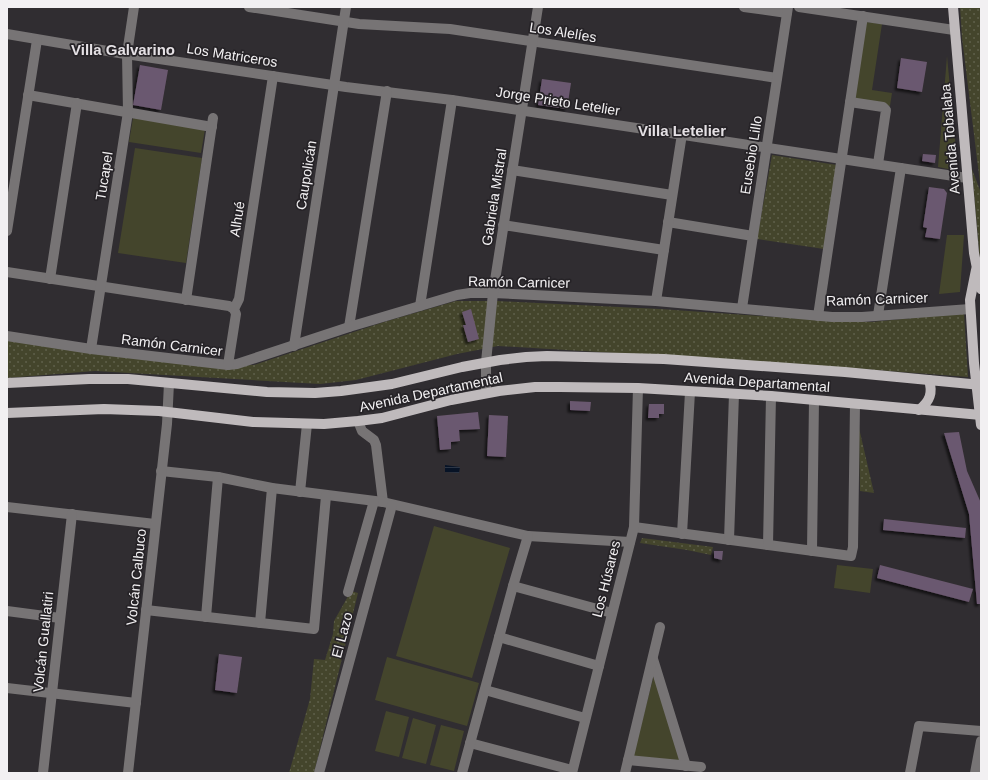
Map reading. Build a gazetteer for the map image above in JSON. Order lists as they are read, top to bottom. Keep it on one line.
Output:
{"streets":{"main road":["Avenida Tobalaba","Avenida Departamental"],"street":["Los Alelíes","Los Matriceros","Jorge Prieto Letelier","Eusebio Lillo","Caupolicán","Tucapel","Gabriela Mistral","Alhué","Ramón Carnicer","Volcán Calbuco","Los Húsares","El Lazo","Volcán Guallatiri"]},"crossings":[["Los Alelíes","Eusebio Lillo"],["Los Alelíes","Caupolicán"],["Los Alelíes","Gabriela Mistral"],["Los Matriceros","Jorge Prieto Letelier"],["Los Matriceros","Caupolicán"],["Los Matriceros","Tucapel"],["Los Matriceros","Alhué"],["Jorge Prieto Letelier","Avenida Tobalaba"],["Jorge Prieto Letelier","Eusebio Lillo"],["Jorge Prieto Letelier","Caupolicán"],["Jorge Prieto Letelier","Gabriela Mistral"],["Avenida Tobalaba","Ramón Carnicer"],["Avenida Tobalaba","Avenida Departamental"],["Eusebio Lillo","Ramón Carnicer"],["Caupolicán","Ramón Carnicer"],["Tucapel","Ramón Carnicer"],["Gabriela Mistral","Ramón Carnicer"],["Gabriela Mistral","Avenida Departamental"],["Alhué","Ramón Carnicer"],["Avenida Departamental","Volcán Calbuco"],["Avenida Departamental","Los Húsares"],["Avenida Departamental","El Lazo"]],"districts":["Villa Galvarino","Villa Letelier"]}
